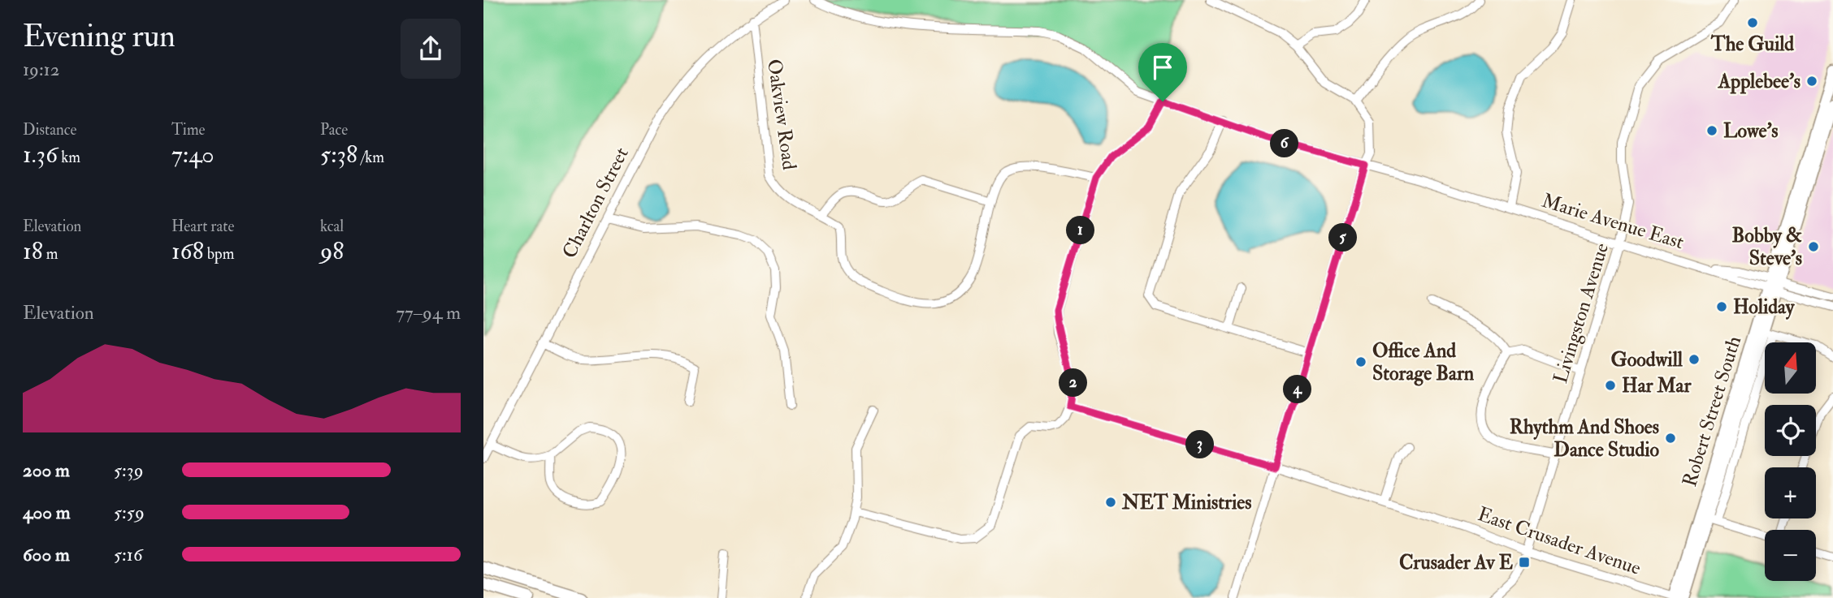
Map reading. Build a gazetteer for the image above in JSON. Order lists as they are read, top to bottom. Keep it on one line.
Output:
{"streets":{"main road":["Robert Street South"],"street":["Oakview Road","Charlton Street","Marie Avenue East","Livingston Avenue","East Crusader Avenue"]},"crossings":[["Oakview Road","Charlton Street"],["Marie Avenue East","Livingston Avenue"],["Marie Avenue East","Robert Street South"],["Livingston Avenue","East Crusader Avenue"],["Robert Street South","East Crusader Avenue"]],"places":{"other":["The Guild","Applebee's","Lowe's","Bobby & Steve's","Holiday","Goodwill","Office And Storage Barn","Har Mar","Rhythm And Shoes Dance Studio","NET Ministries"],"transit":["Crusader Av E"]},"north":"top","page":{"heading":["Evening run","19:12"],"stats":[["Distance","1.36 km"],["Time","7:40"],["Pace","5:38 /km"],["Elevation","18 m"],["Heart rate","168 bpm"],["kcal","98"]],"pins":["6","1","5","2","4","3"],"chart":["Elevation","77–94 m"],"map_buttons":["+","−"],"list":[{"name":"200 m","note":"5:39"},{"name":"400 m","note":"5:59"},{"name":"600 m","note":"5:16"}]}}
